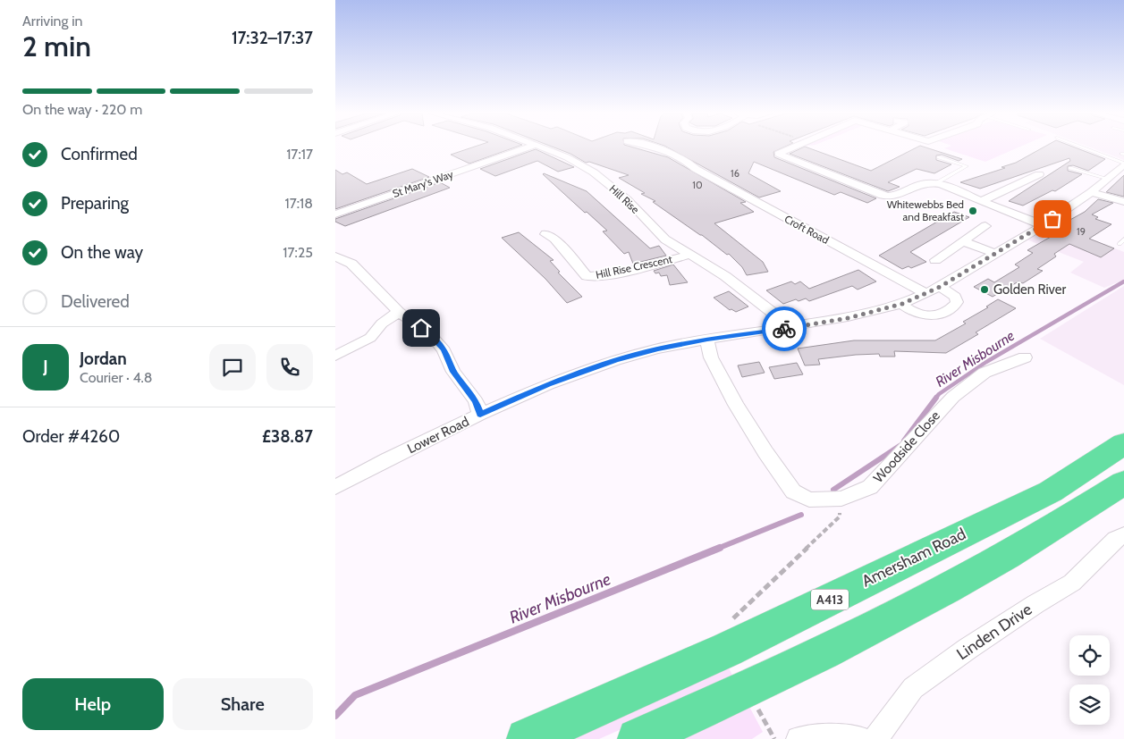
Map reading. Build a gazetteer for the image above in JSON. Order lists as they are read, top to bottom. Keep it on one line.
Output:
{"streets":{"highway":["Amersham Road","A413"],"street":["St Mary's Way","Hill Rise","Croft Road","Hill Rise Crescent","Lower Road","Woodside Close","Linden Drive"]},"crossings":[["Hill Rise","Hill Rise Crescent"],["Hill Rise","Lower Road"],["Croft Road","Lower Road"],["Lower Road","Woodside Close"]],"water":["River Misbourne"],"places":["Whitewebbs Bed and Breakfast","Golden River"],"house_numbers":["16","10","19"],"page":{"heading":["2 min","Arriving in","17:32–17:37"],"panel":["Jordan","Courier · 4.8","Order #4260","£38.87"],"bar":"On the way · 220 m","list":[["Confirmed","17:17"],["Preparing","17:18"],["On the way","17:25"],"Delivered"],"round":"J","buttons":["Help","Share"]}}
